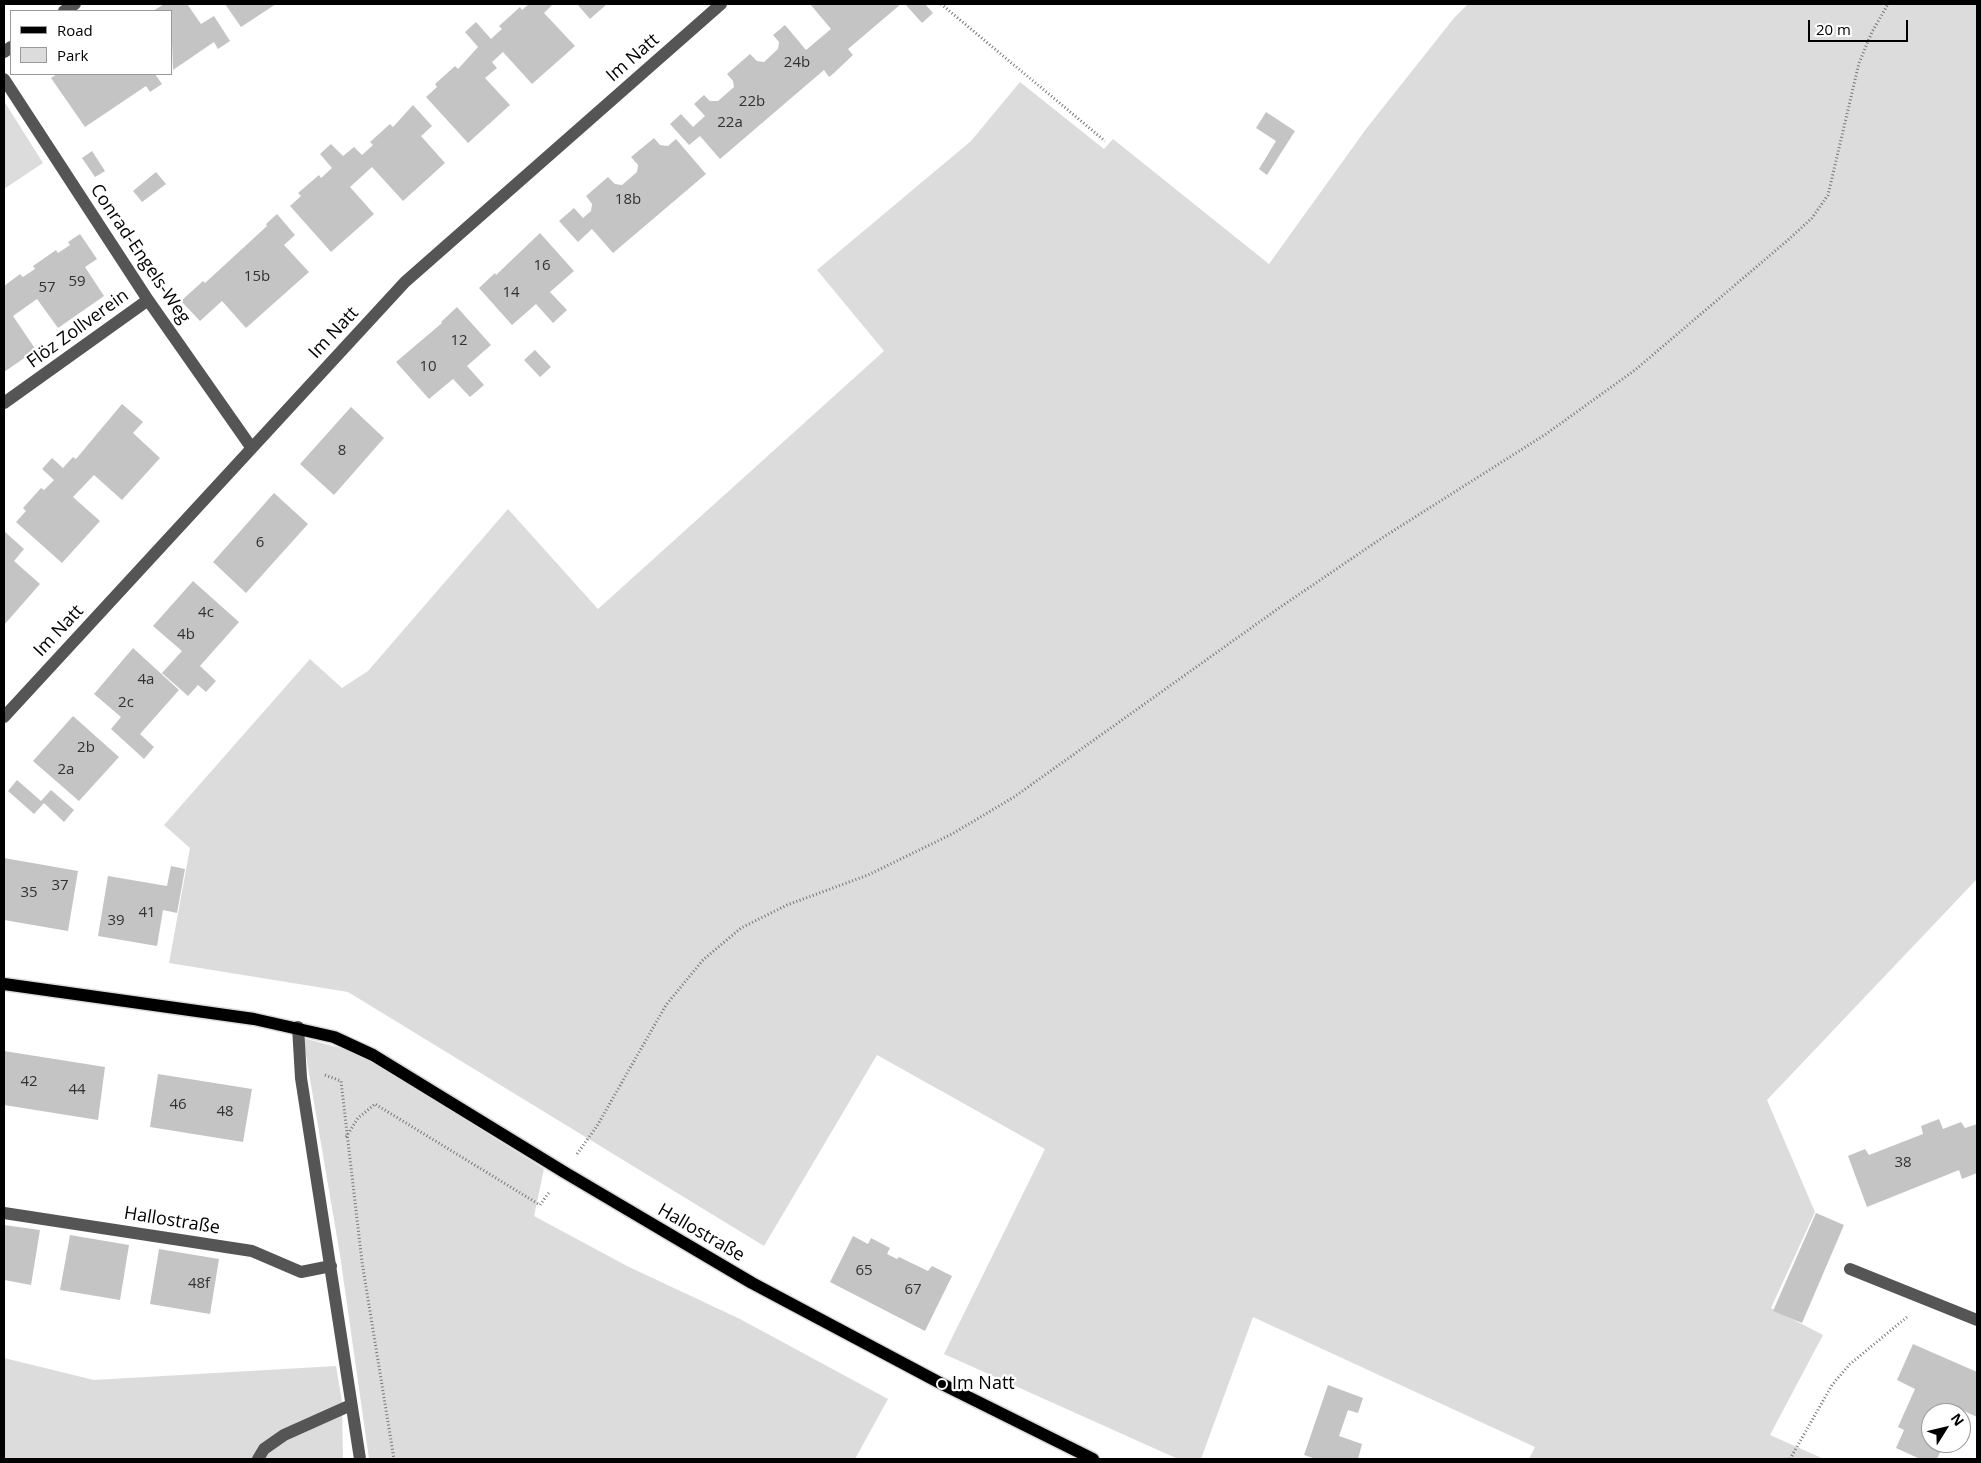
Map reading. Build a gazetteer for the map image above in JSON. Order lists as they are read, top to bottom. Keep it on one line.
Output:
{"streets":{"main road":["Hallostraße"],"street":["Im Natt","Conrad-Engels-Weg","Flöz Zollverein"]},"crossings":[["Im Natt","Conrad-Engels-Weg"],["Conrad-Engels-Weg","Flöz Zollverein"]],"places":["Im Natt"],"house_numbers":["24b","22b","22a","18b","16","15b","59","57","14","12","10","8","6","4c","4b","4a","2c","2b","2a","37","35","41","39","42","44","46","48","38","65","48f","67"],"legend":["Road","Park"],"scale_bar":"20 m","north":"top right"}
